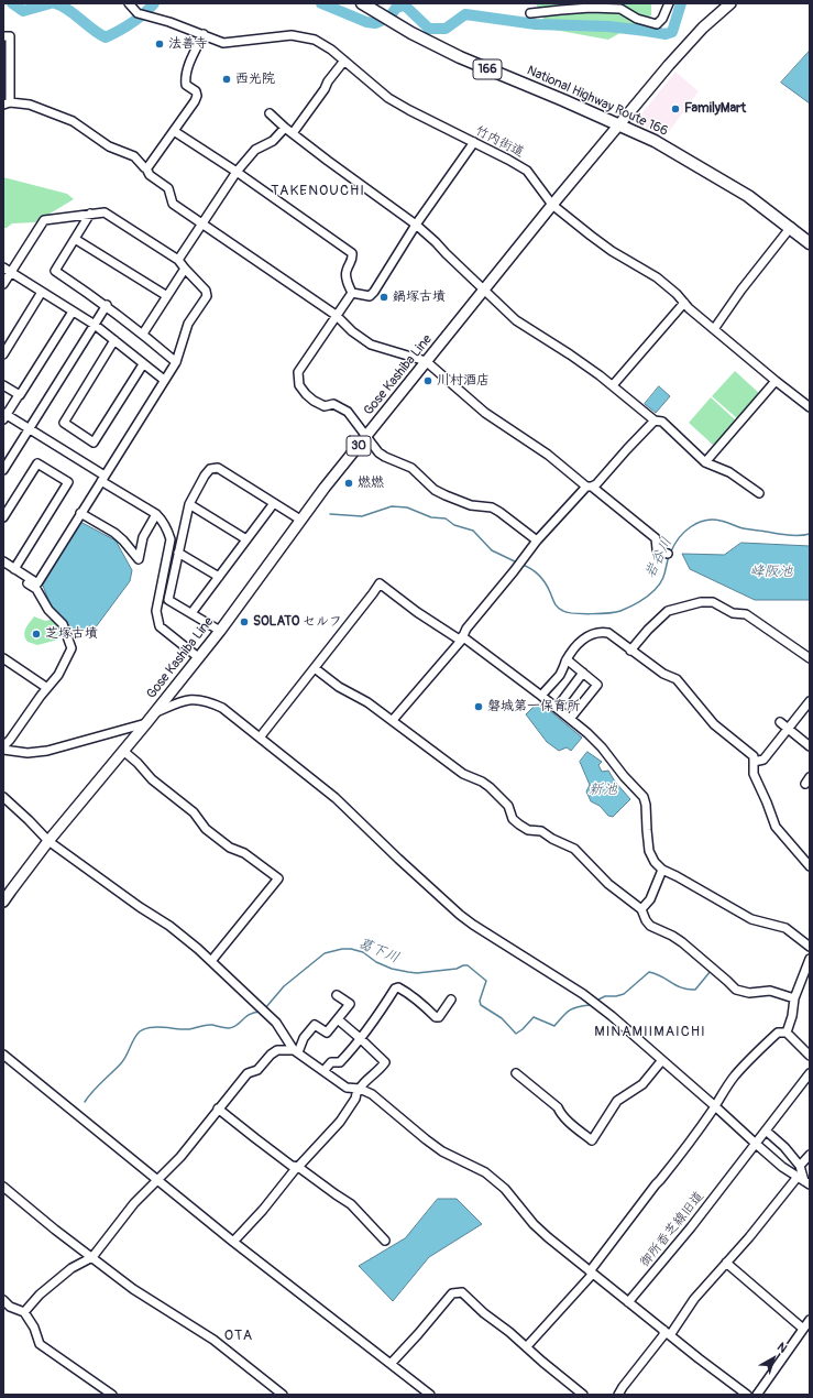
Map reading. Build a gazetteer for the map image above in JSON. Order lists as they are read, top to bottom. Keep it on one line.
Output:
{"streets":{"highway":["166","National Highway Route 166"],"main road":["Gose Kashiba Line","30"],"street":["竹内街道","御所香芝線旧道"]},"crossings":[["National Highway Route 166","Gose Kashiba Line"],["竹内街道","Gose Kashiba Line"]],"districts":["TAKENOUCHI","MINAMIIMAICHI","OTA"],"water":["岩谷川","峰阪池","新池","葛下川"],"places":["法善寺","西光院","FamilyMart","鍋塚古墳","川村酒店","燃燃","SOLATO セルフ","芝塚古墳","磐城第一保育所"],"north":"top right"}
